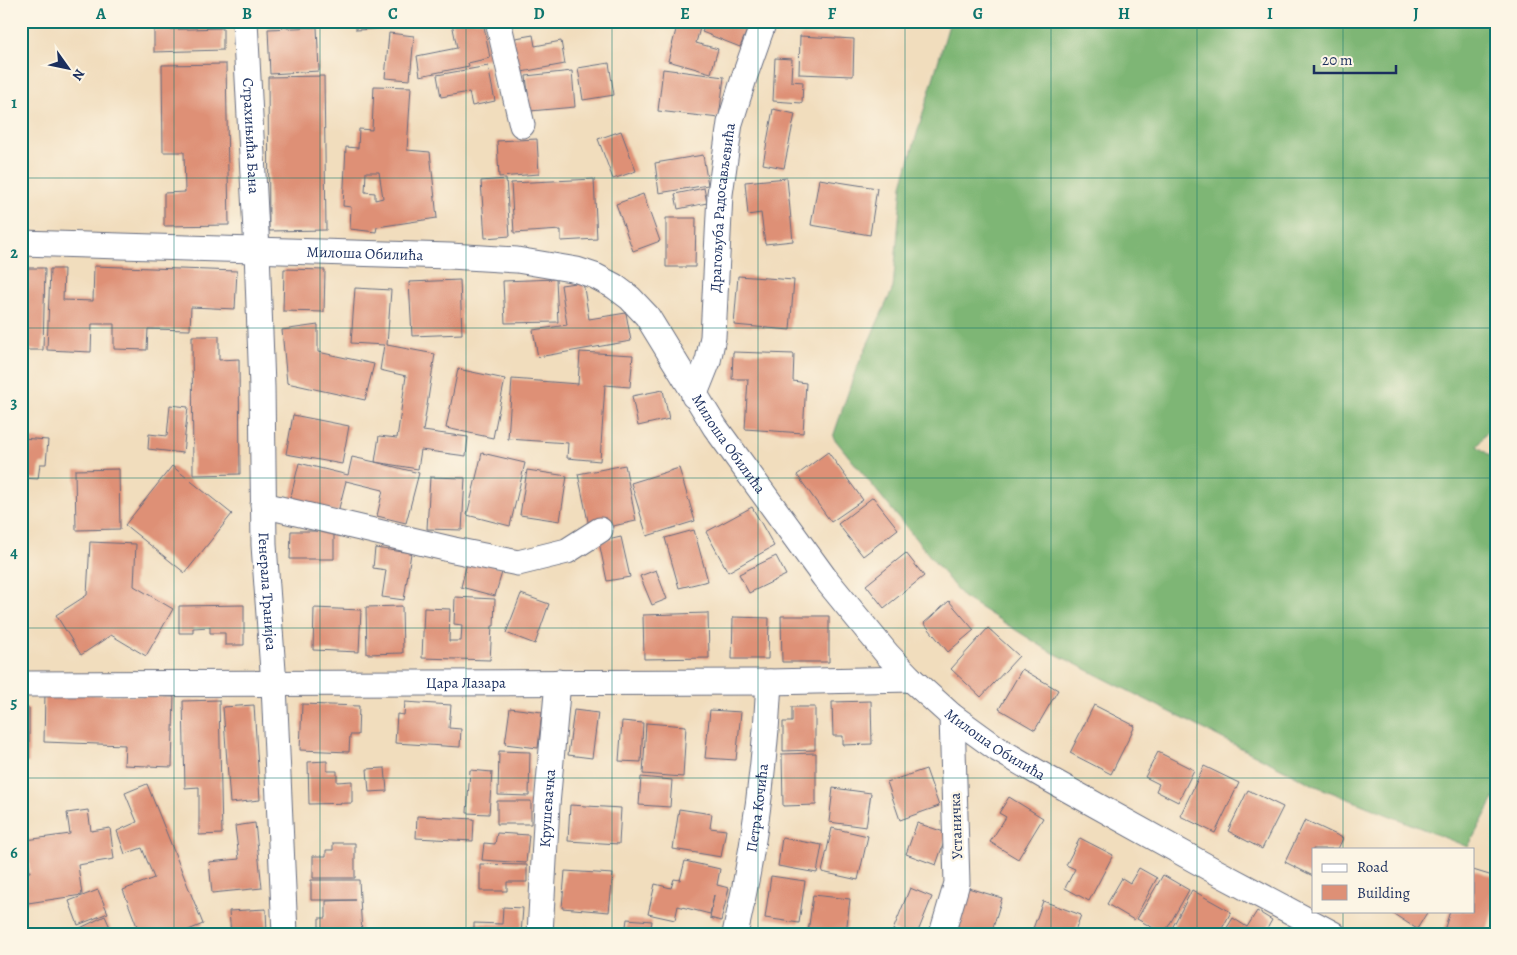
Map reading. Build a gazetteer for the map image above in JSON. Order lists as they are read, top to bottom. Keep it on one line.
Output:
{"streets":{"street":["Страхињића Бана","Драгољуба Радосављевића","Милоша Обилића","Генерала Транијеа","Цара Лазара","Крушевачка","Петра Кочића","Устаничка"]},"crossings":[["Страхињића Бана","Милоша Обилића"],["Страхињића Бана","Генерала Транијеа"],["Драгољуба Радосављевића","Милоша Обилића"],["Милоша Обилића","Генерала Транијеа"],["Милоша Обилића","Цара Лазара"],["Милоша Обилића","Устаничка"],["Генерала Транијеа","Цара Лазара"],["Цара Лазара","Крушевачка"],["Цара Лазара","Петра Кочића"]],"legend":["Road","Building"],"scale_bar":"20 m","north":"bottom right","grid":{"columns":["A","B","C","D","E","F","G","H","I","J"],"rows":["1","2","3","4","5","6"]}}
